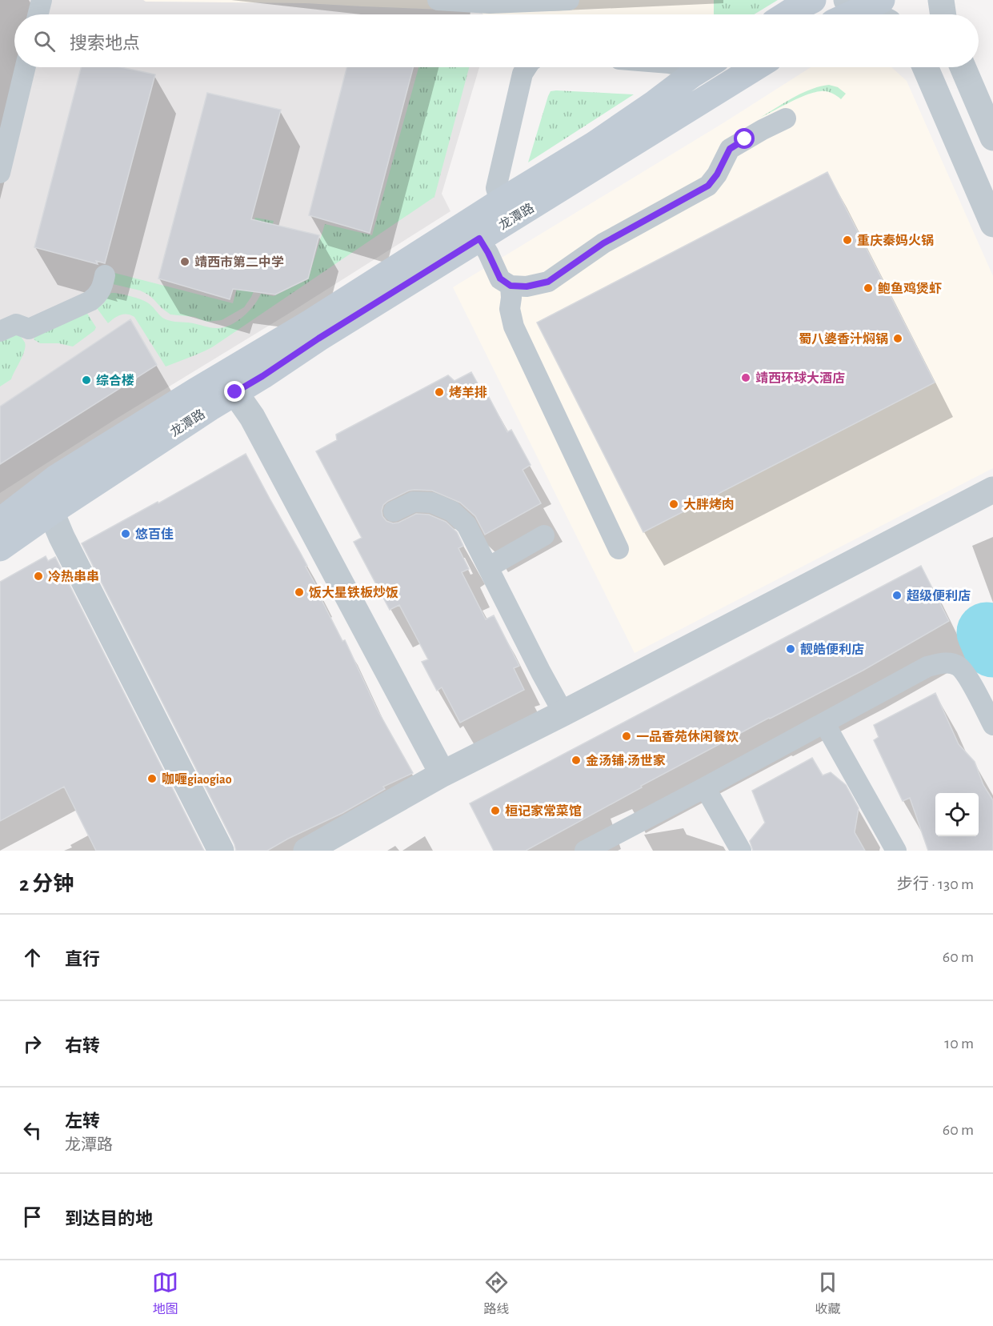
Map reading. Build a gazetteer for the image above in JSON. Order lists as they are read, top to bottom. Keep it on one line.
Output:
{"streets":{"main road":["龙潭路"]},"places":["重庆秦妈火锅","靖西市第二中学","鲍鱼鸡煲虾","蜀八婆香汁焖锅","靖西环球大酒店","综合楼","烤羊排","大胖烤肉","悠百佳","冷热串串","饭大星铁板炒饭","超级便利店","靓皓便利店","一品香苑休闲餐饮","金汤铺·汤世家","咖喱giaogiao","桓记家常菜馆"],"page":{"search":"搜索地点","heading":["2 分钟","步行 · 130 m"],"list":[["直行","60 m"],["右转","10 m"],["左转","龙潭路","60 m"],"到达目的地"],"nav":["地图","路线","收藏"]}}
